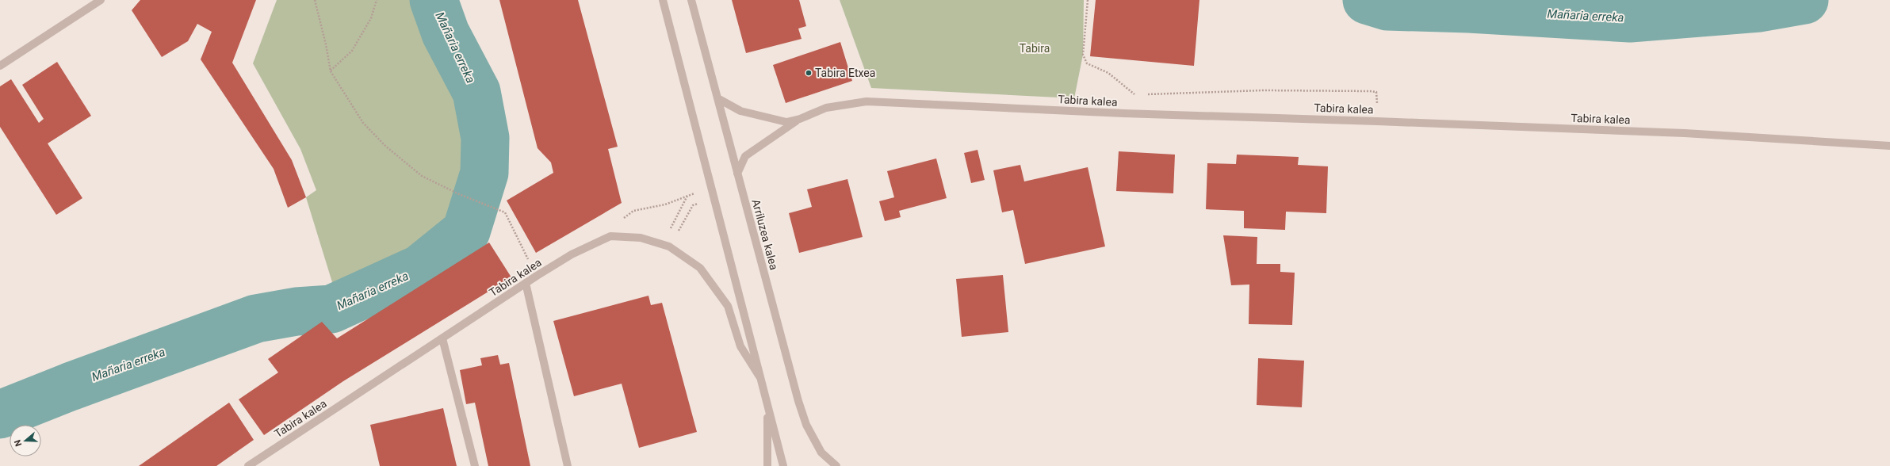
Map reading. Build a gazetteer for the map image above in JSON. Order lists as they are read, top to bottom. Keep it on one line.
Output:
{"streets":{"street":["Tabira kalea","Arriluzea kalea"]},"water":["Mañaria erreka"],"parks":["Tabira"],"places":["Tabira Etxea"],"north":"left"}
